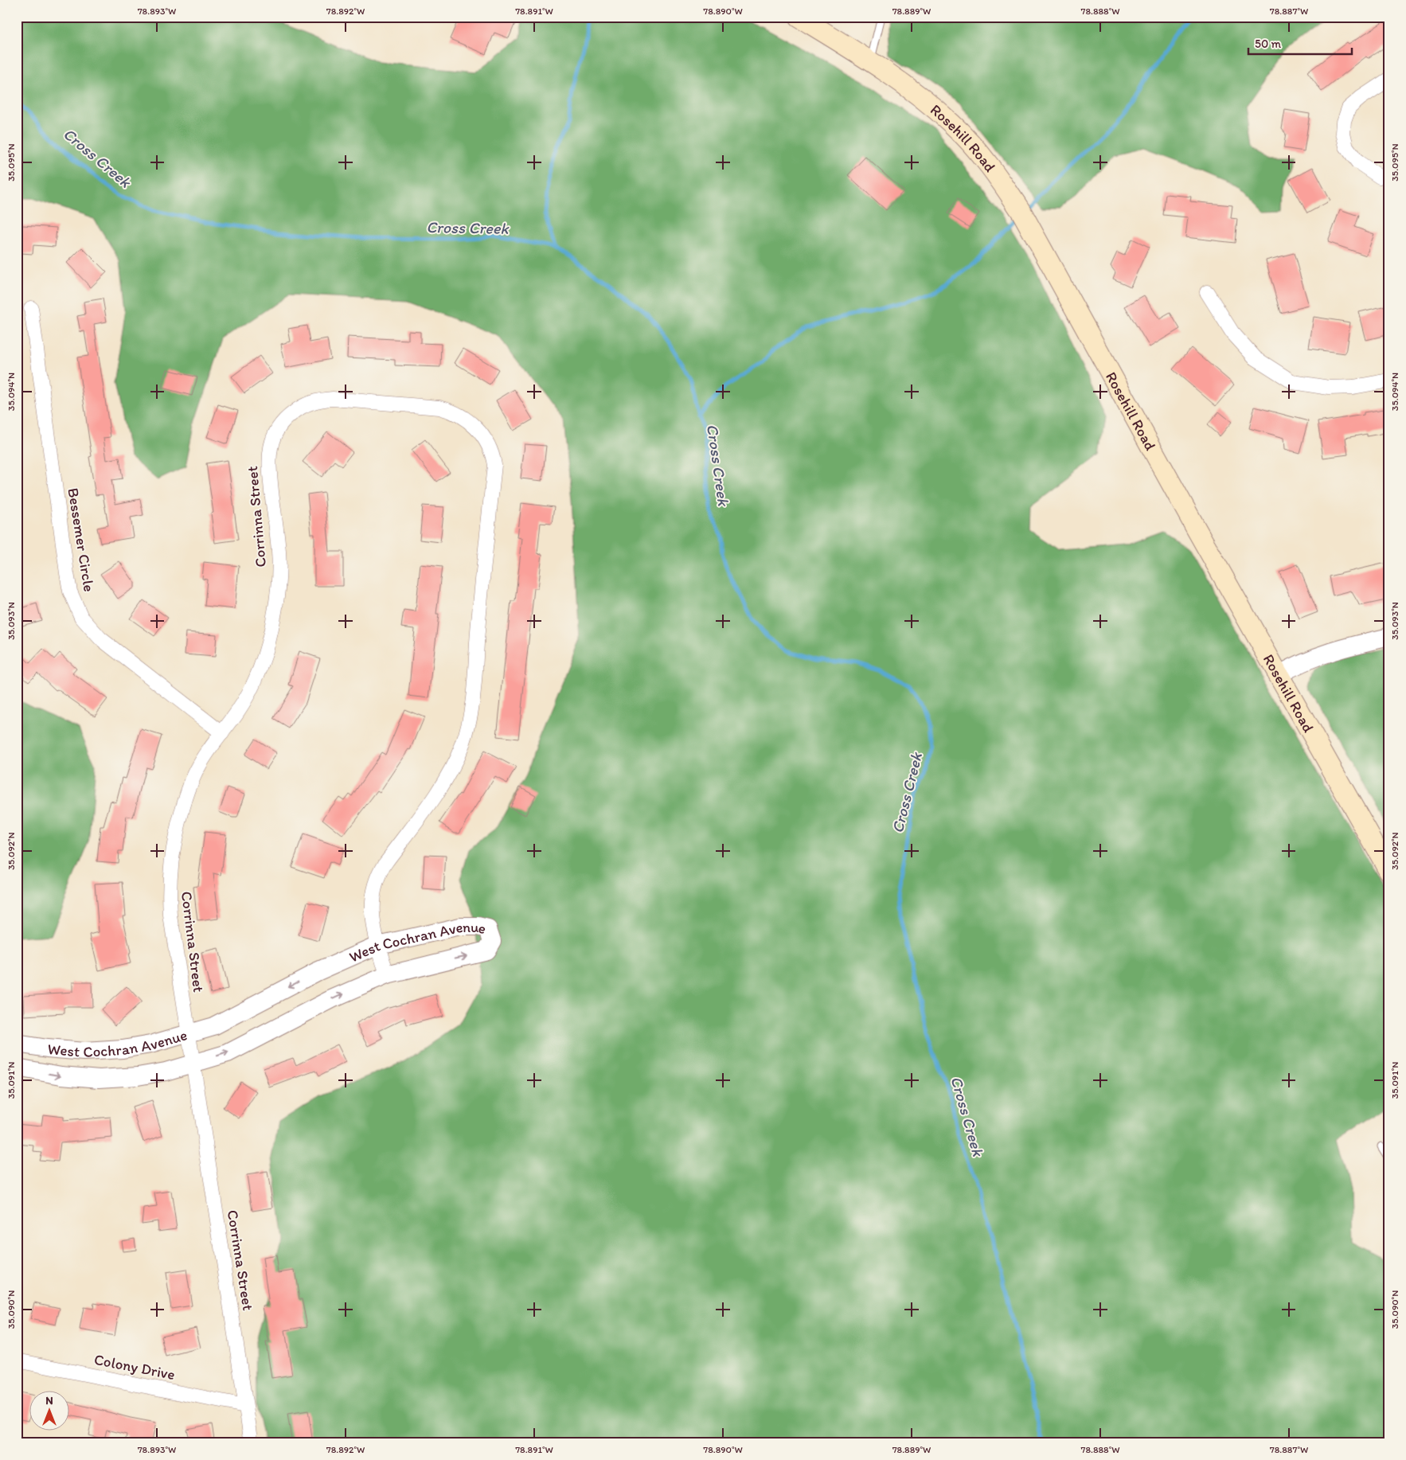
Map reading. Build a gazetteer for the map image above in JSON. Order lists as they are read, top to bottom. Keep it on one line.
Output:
{"streets":{"main road":["Rosehill Road"],"street":["Corrinna Street","Bessemer Circle","West Cochran Avenue","Colony Drive"]},"crossings":[["Corrinna Street","Bessemer Circle"],["Corrinna Street","West Cochran Avenue"],["Corrinna Street","Colony Drive"]],"water":["Cross Creek"],"scale_bar":"50 m","north":"top","coordinates":["78.893°W","78.892°W","78.891°W","78.890°W","78.889°W","78.888°W","78.887°W","35.095°N","35.094°N","35.093°N","35.092°N","35.091°N","35.090°N"]}
